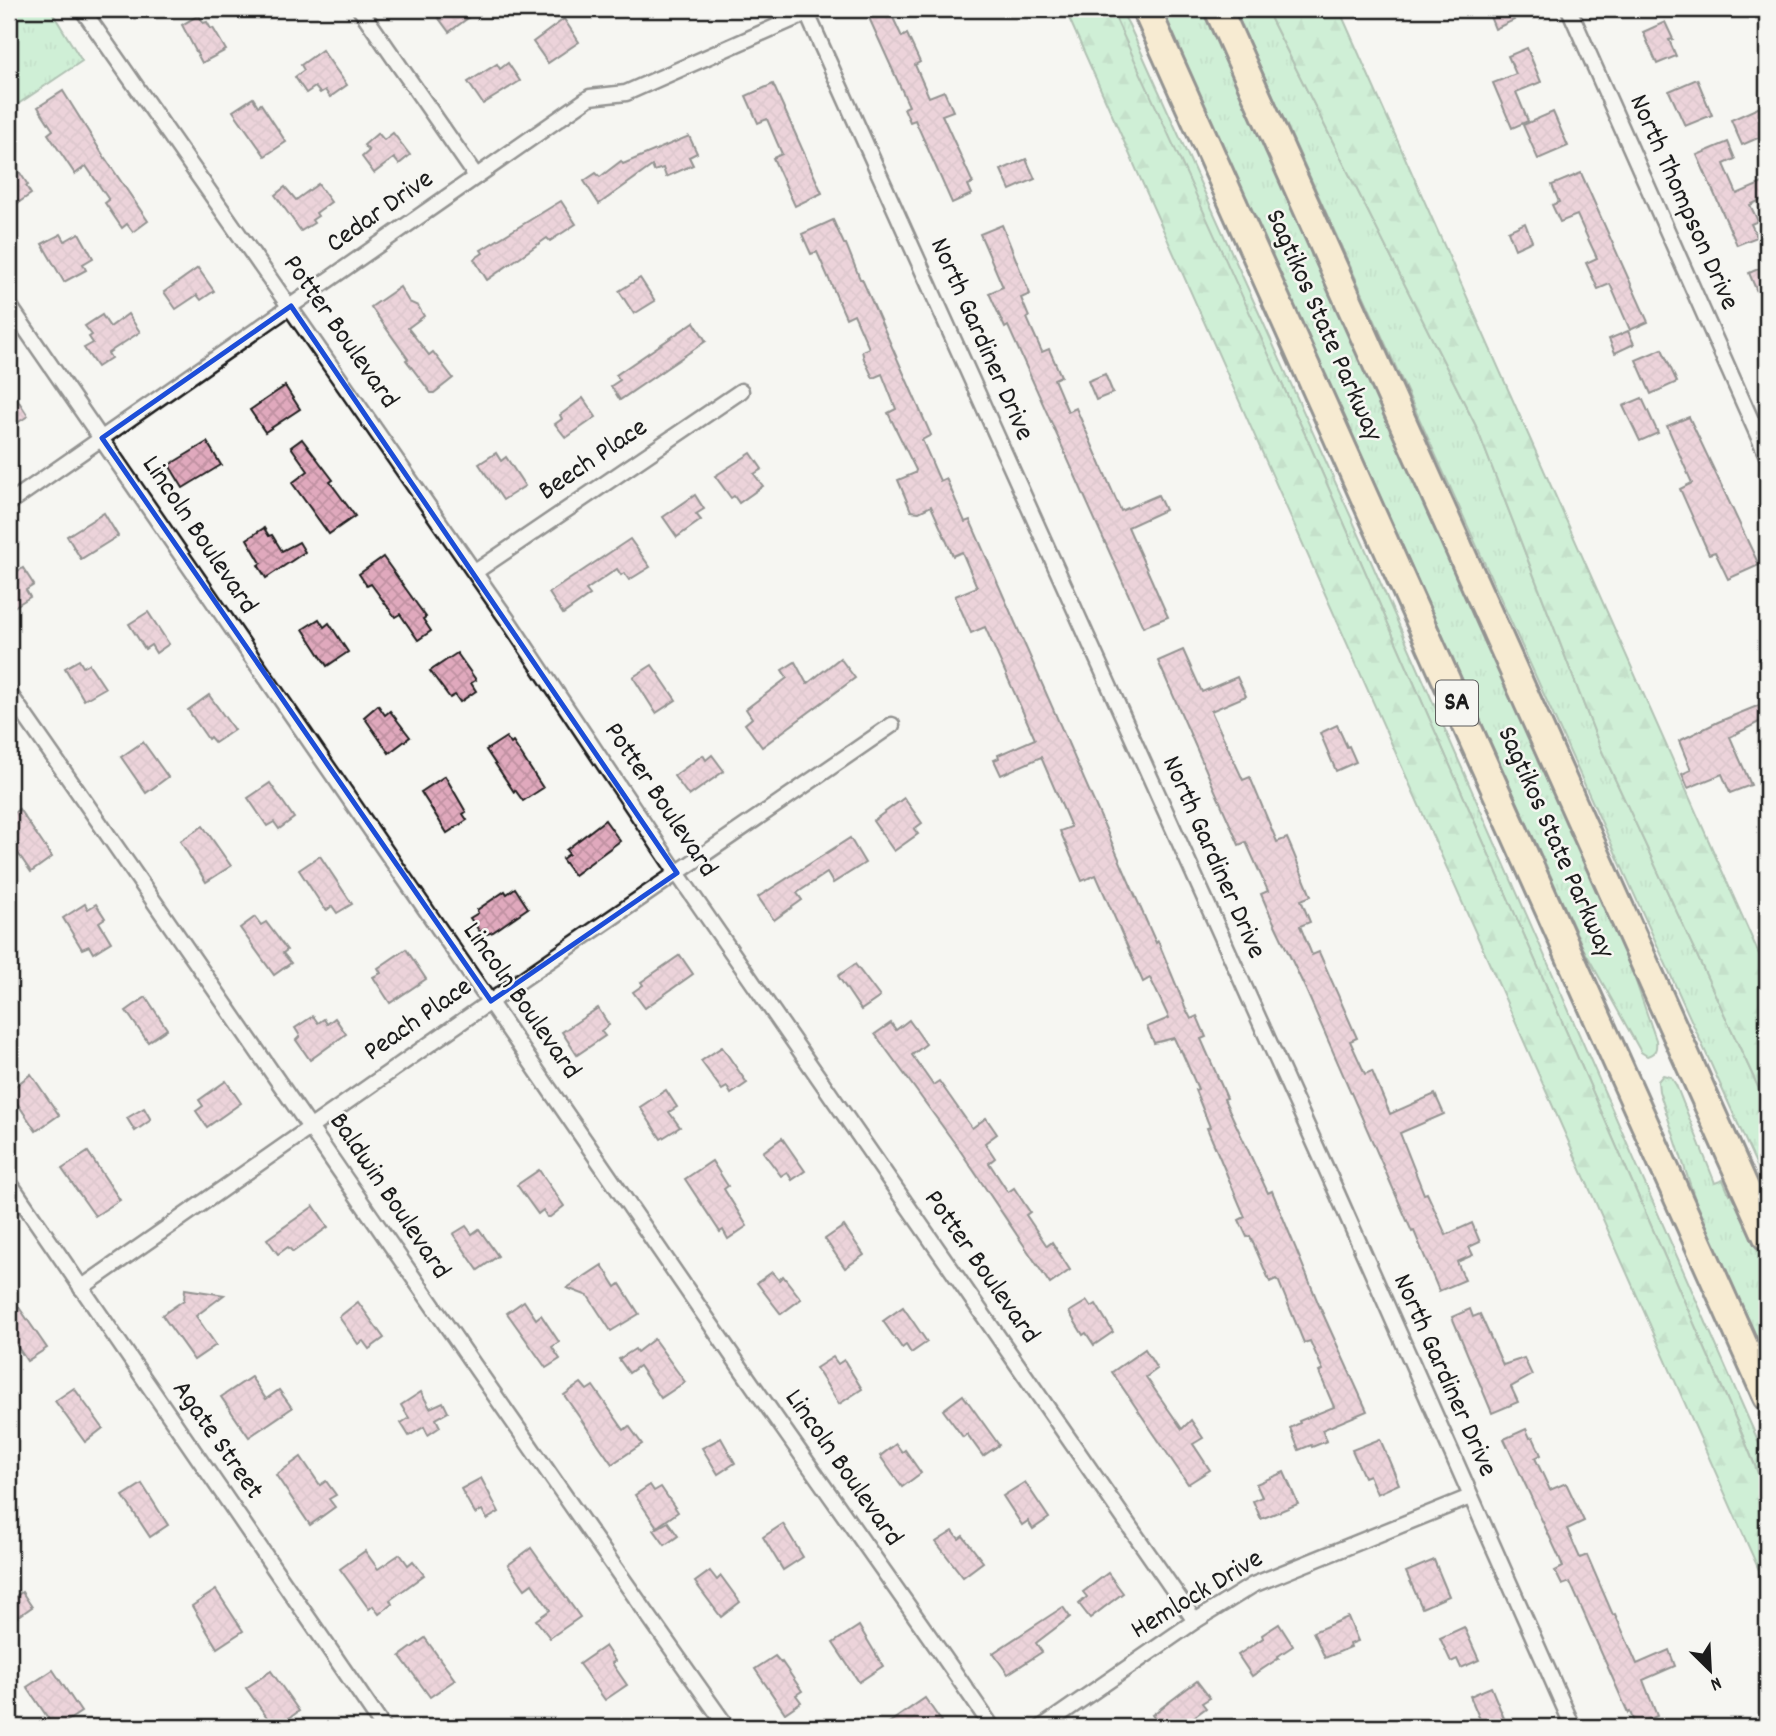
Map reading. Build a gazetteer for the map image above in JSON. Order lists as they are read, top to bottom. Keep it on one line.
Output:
{"streets":{"highway":["Sagtikos State Parkway","SA"],"street":["North Thompson Drive","Cedar Drive","Potter Boulevard","North Gardiner Drive","Beech Place","Lincoln Boulevard","Peach Place","Baldwin Boulevard","Agate Street","Hemlock Drive"]},"crossings":[["Cedar Drive","Potter Boulevard"],["Cedar Drive","North Gardiner Drive"],["Cedar Drive","Lincoln Boulevard"],["Potter Boulevard","Beech Place"],["Potter Boulevard","Peach Place"],["Potter Boulevard","Hemlock Drive"],["North Gardiner Drive","Hemlock Drive"],["Lincoln Boulevard","Peach Place"],["Peach Place","Baldwin Boulevard"],["Peach Place","Agate Street"]],"north":"bottom right"}
